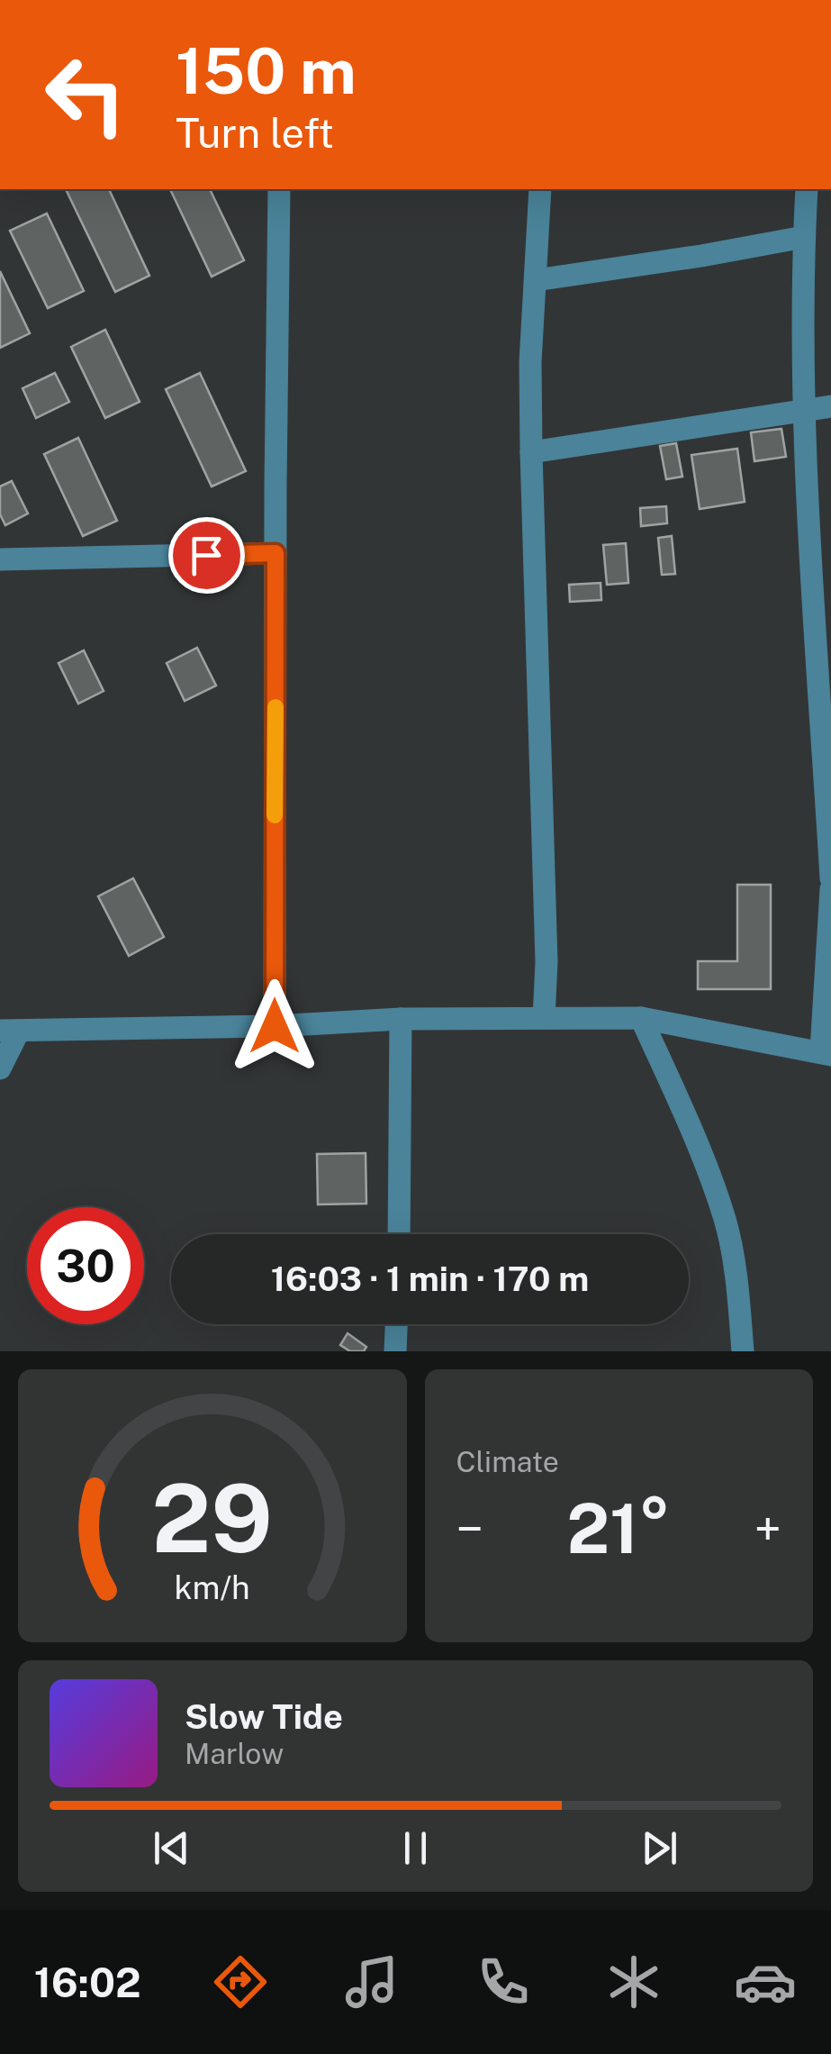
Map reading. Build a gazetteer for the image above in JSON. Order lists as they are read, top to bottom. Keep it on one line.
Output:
{"page":{"turn":["150 m","Turn left"],"limit":"30","trip":"16:03 · 1 min · 170 m","tile":"Climate","heat":["−","21°","+"],"song":["Slow Tide","Marlow"],"tabs":"16:02","gauge":["29","km/h"]}}
